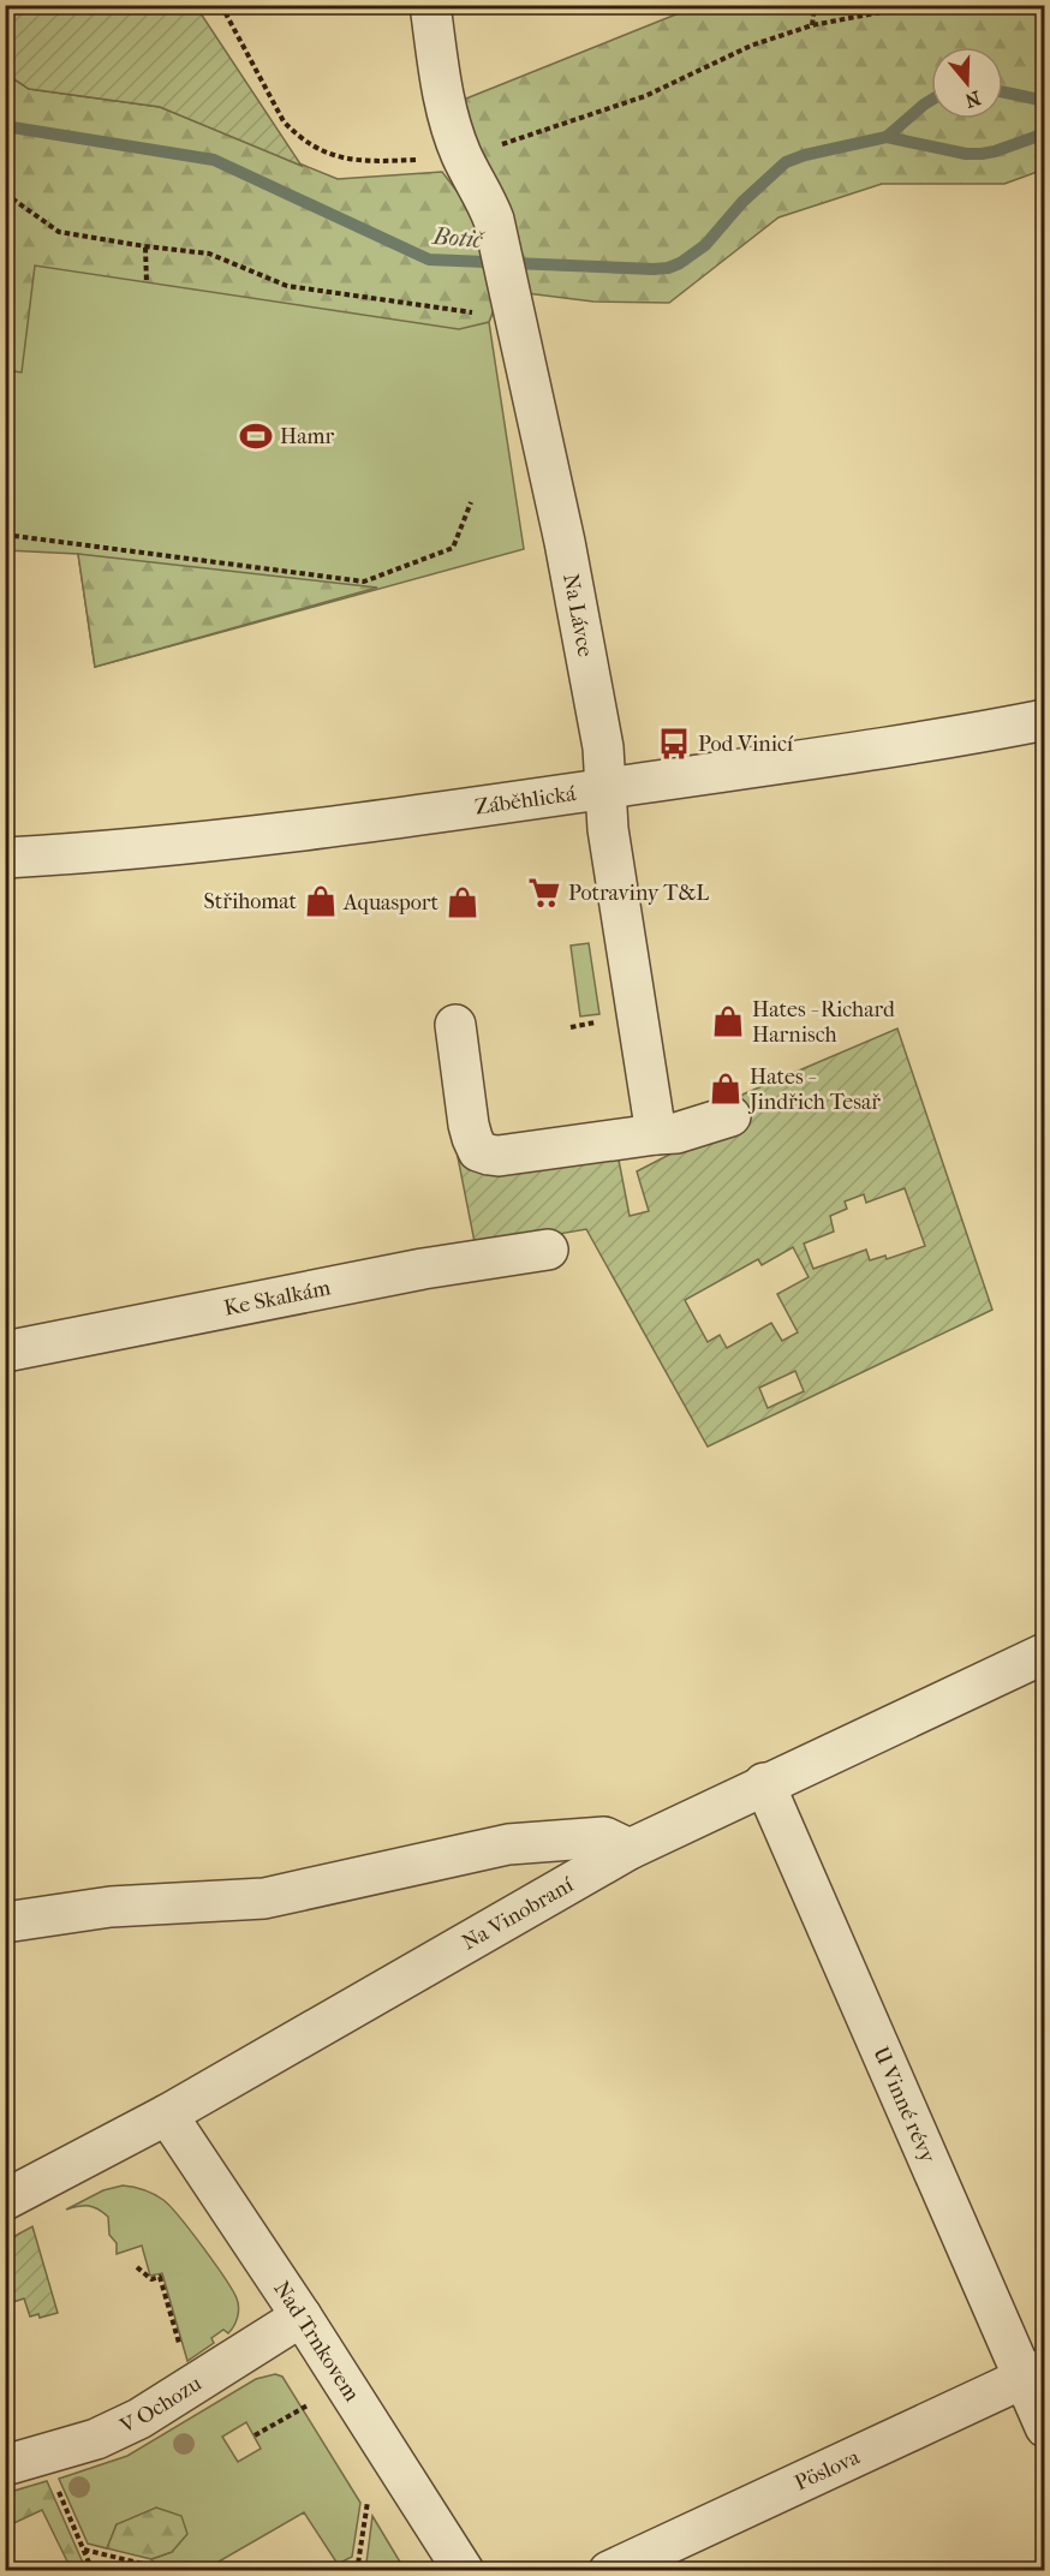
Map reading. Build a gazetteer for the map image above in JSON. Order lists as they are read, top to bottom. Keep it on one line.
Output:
{"streets":{"street":["Na Lávce","Záběhlická","Ke Skalkám","Na Vinobraní","U Vinné révy","Nad Trnkovem","V Ochozu","Pöslova"]},"crossings":[["Na Lávce","Záběhlická"],["Na Vinobraní","U Vinné révy"],["Na Vinobraní","Nad Trnkovem"],["U Vinné révy","Pöslova"],["Nad Trnkovem","V Ochozu"]],"water":["Botič"],"places":{"sports":["Hamr"],"bus stop":["Pod Vinicí"],"supermarket":["Potraviny T&L"],"shop":["Střihomat","Aquasport","Hates - Richard Harnisch","Hates - Jindřich Tesař"]},"north":"bottom"}
